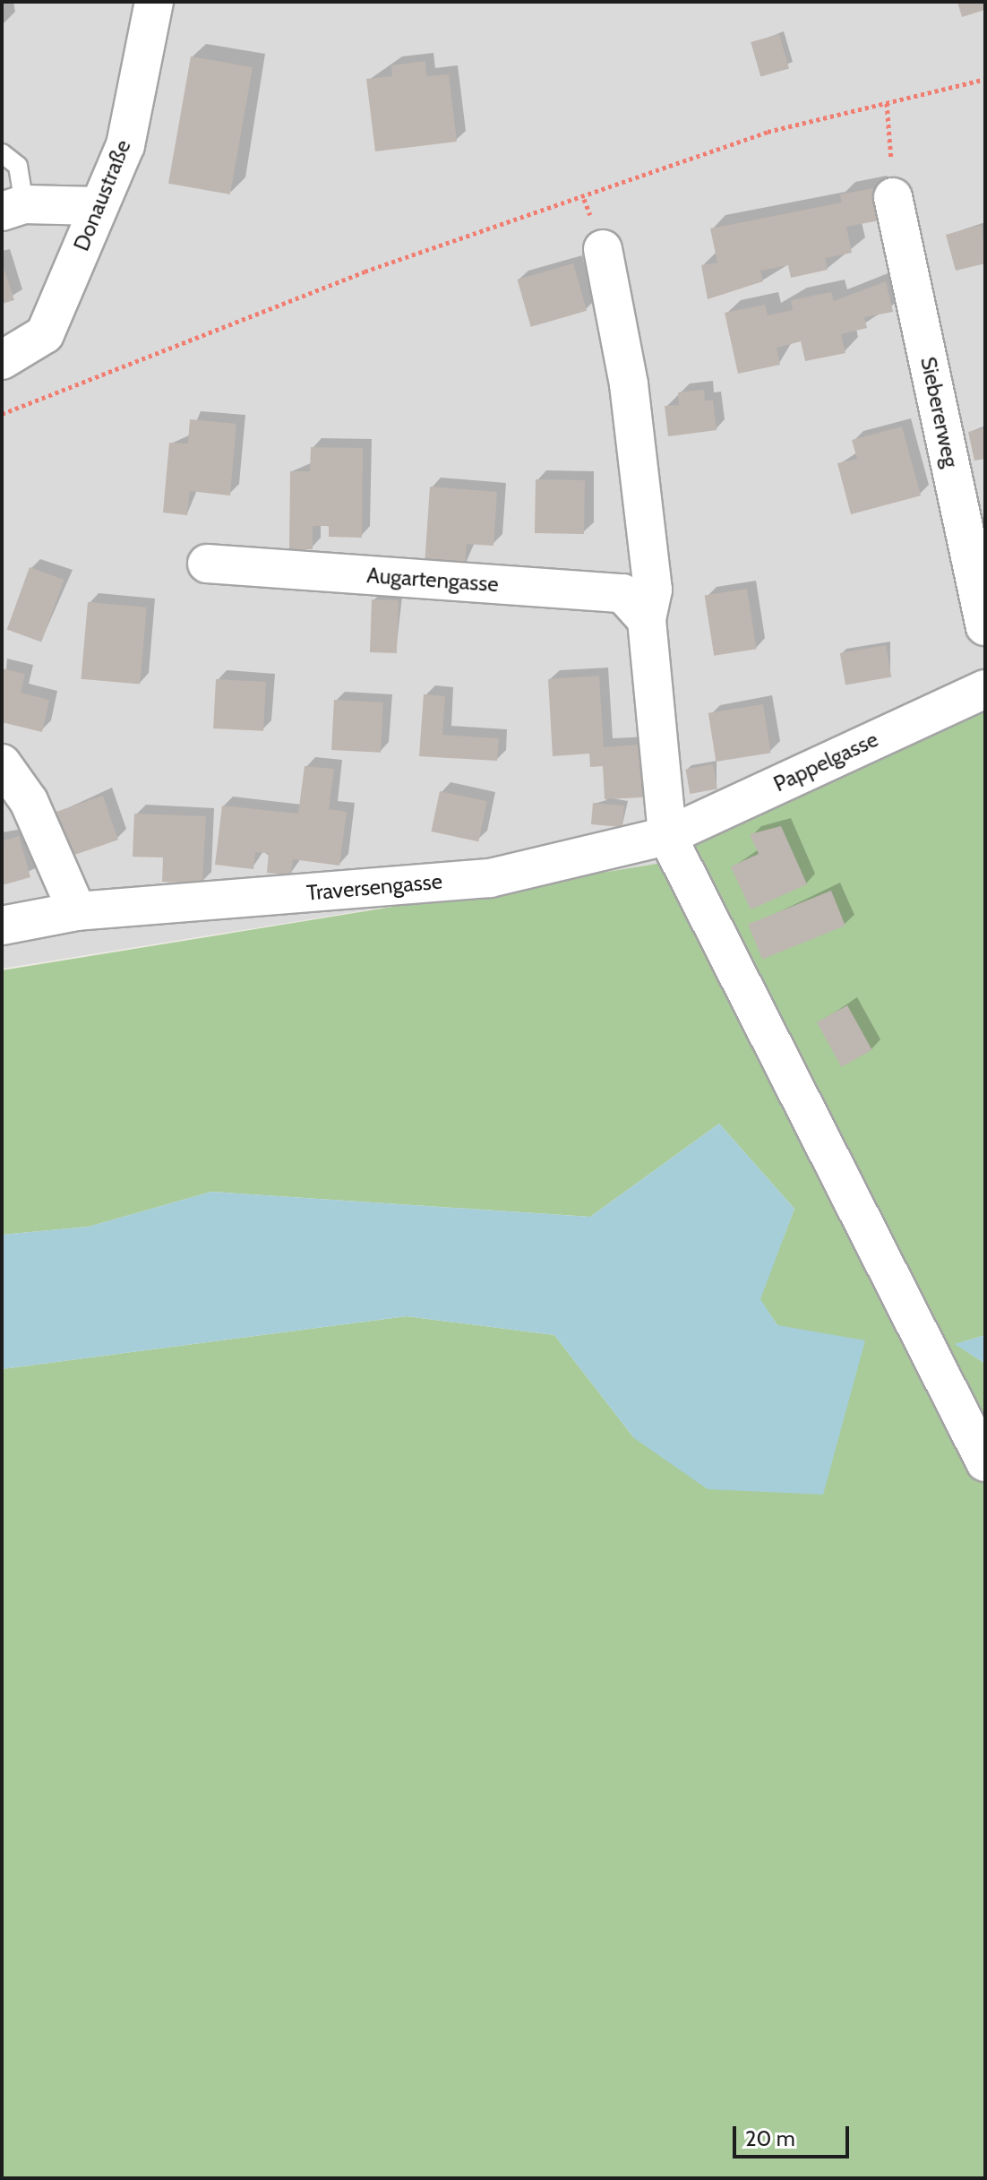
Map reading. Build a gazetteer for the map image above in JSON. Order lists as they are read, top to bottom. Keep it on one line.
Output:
{"streets":{"street":["Donaustraße","Siebererweg","Augartengasse","Pappelgasse","Traversengasse"]},"crossings":[["Pappelgasse","Traversengasse"]],"scale_bar":"20 m"}
